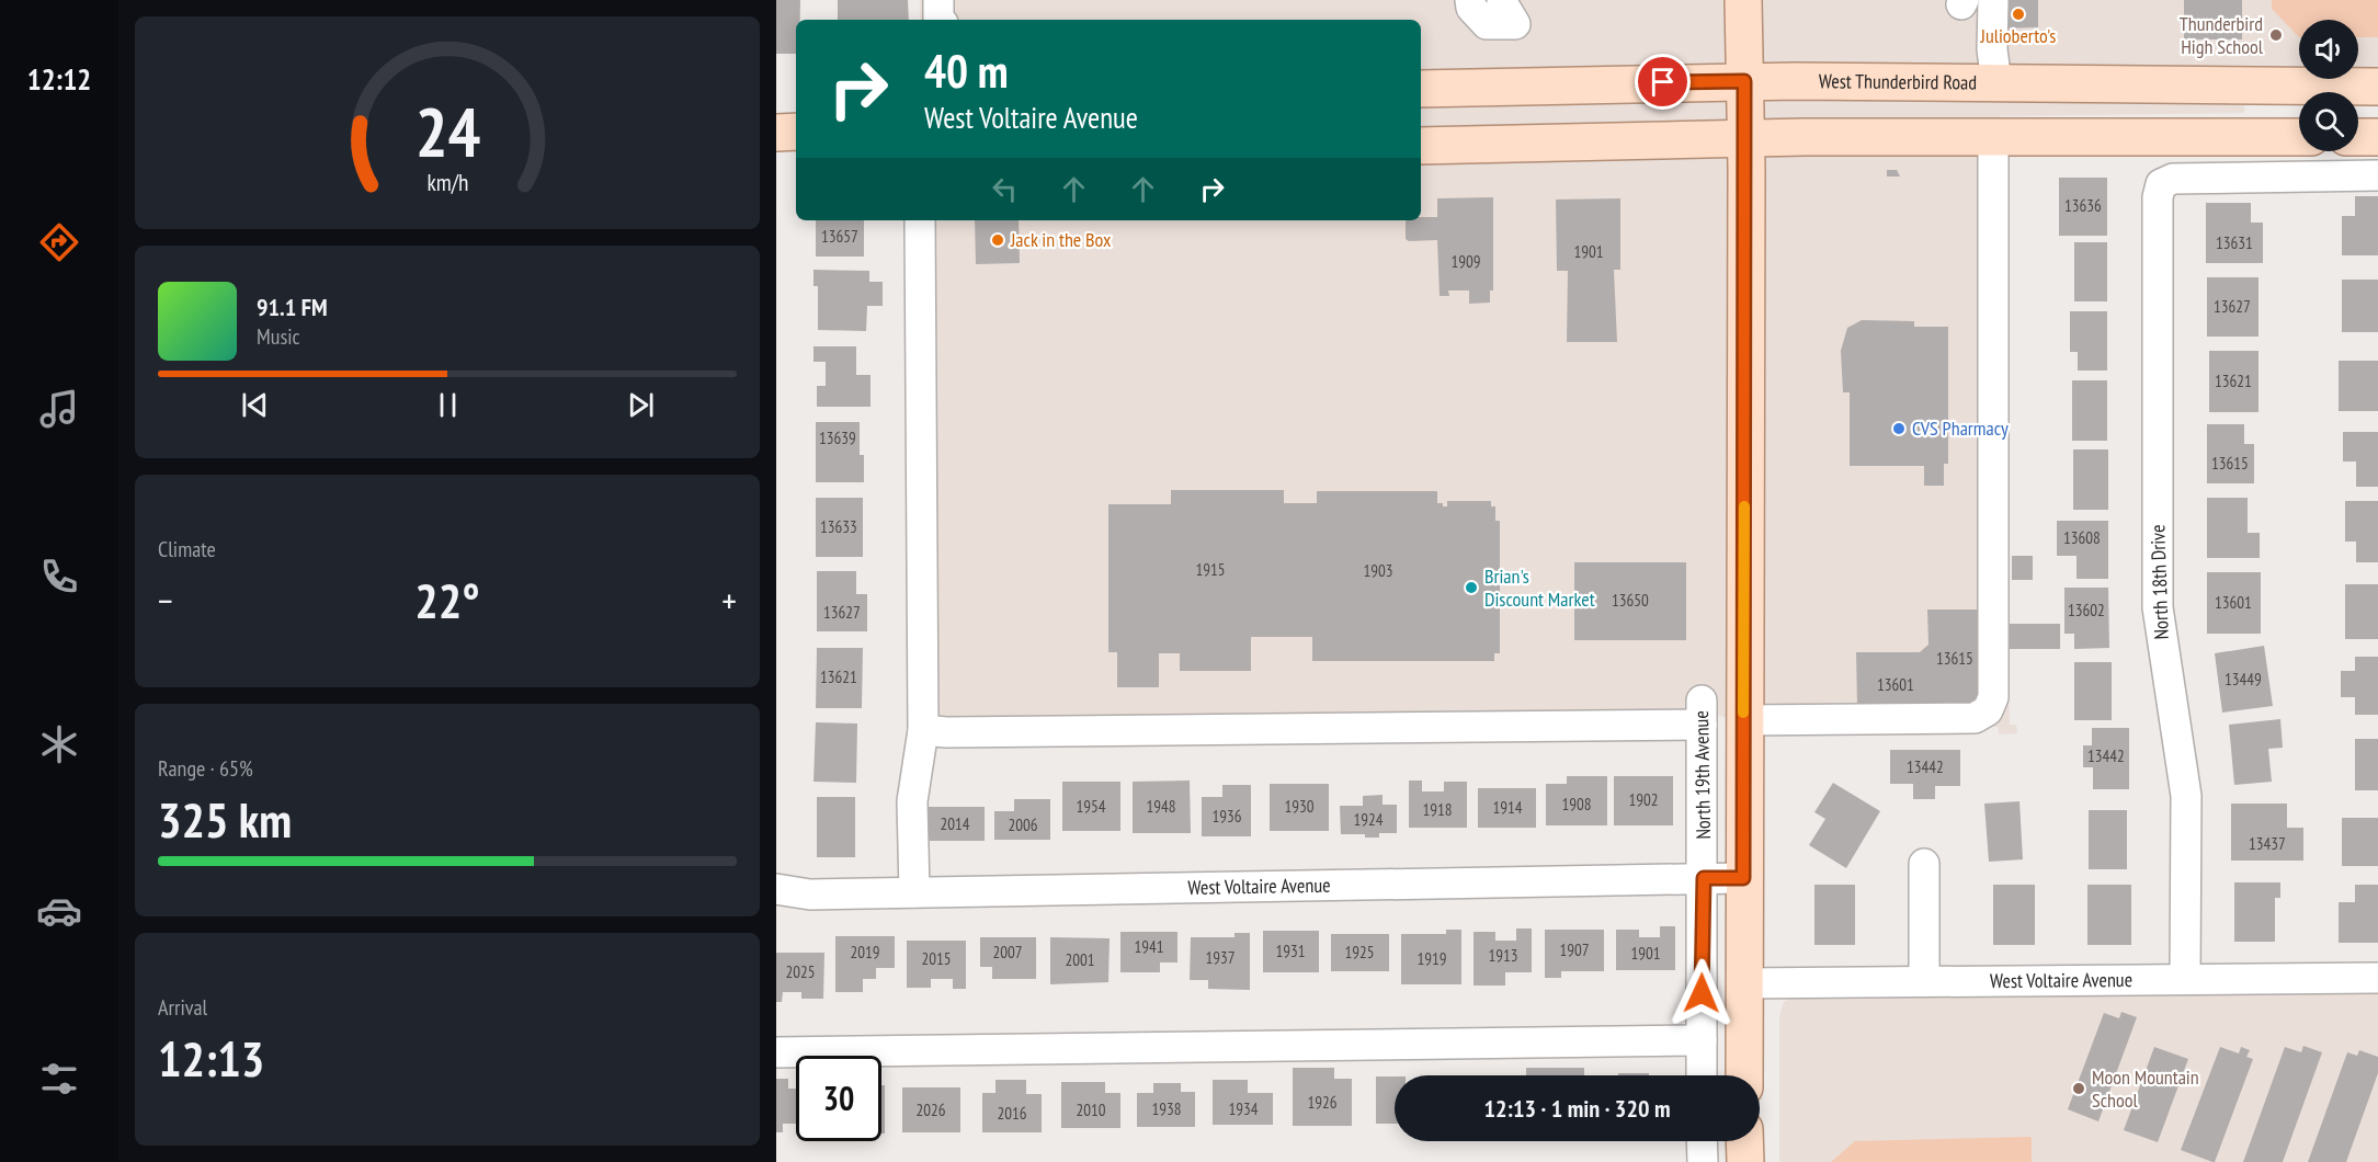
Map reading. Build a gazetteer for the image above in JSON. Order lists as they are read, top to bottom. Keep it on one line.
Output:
{"streets":{"main road":["West Thunderbird Road","North 19th Avenue"],"street":["North 18th Drive","West Voltaire Avenue"]},"crossings":[["West Thunderbird Road","North 19th Avenue"],["North 18th Drive","West Voltaire Avenue"],["North 19th Avenue","West Voltaire Avenue"]],"places":["Julioberto's","Thunderbird High School","Jack in the Box","CVS Pharmacy","Brian's Discount Market","Moon Mountain School"],"house_numbers":["13636","13657","13631","1901","1909","13627","13621","13639","13615","13633","13608","1915","1903","13650","13601","13602","13627","13615","13621","13449","13601","13442","13442","1902","1908","1954","1948","1930","1914","1918","1936","1924","2014","2006","13437","1941","1907","1931","2019","2007","1925","1901","1913","1937","2015","1919","2001","2025","1926","1938","1934","2026","2010","2016"],"page":{"tabs":"12:12","turn":["40 m","West Voltaire Avenue"],"song":["91.1 FM","Music"],"tile":["Climate",["Range · 65%","325 km"],["Arrival","12:13"]],"heat":["−","22°","+"],"limit":"30","trip":"12:13 · 1 min · 320 m","gauge":["24","km/h"]}}
